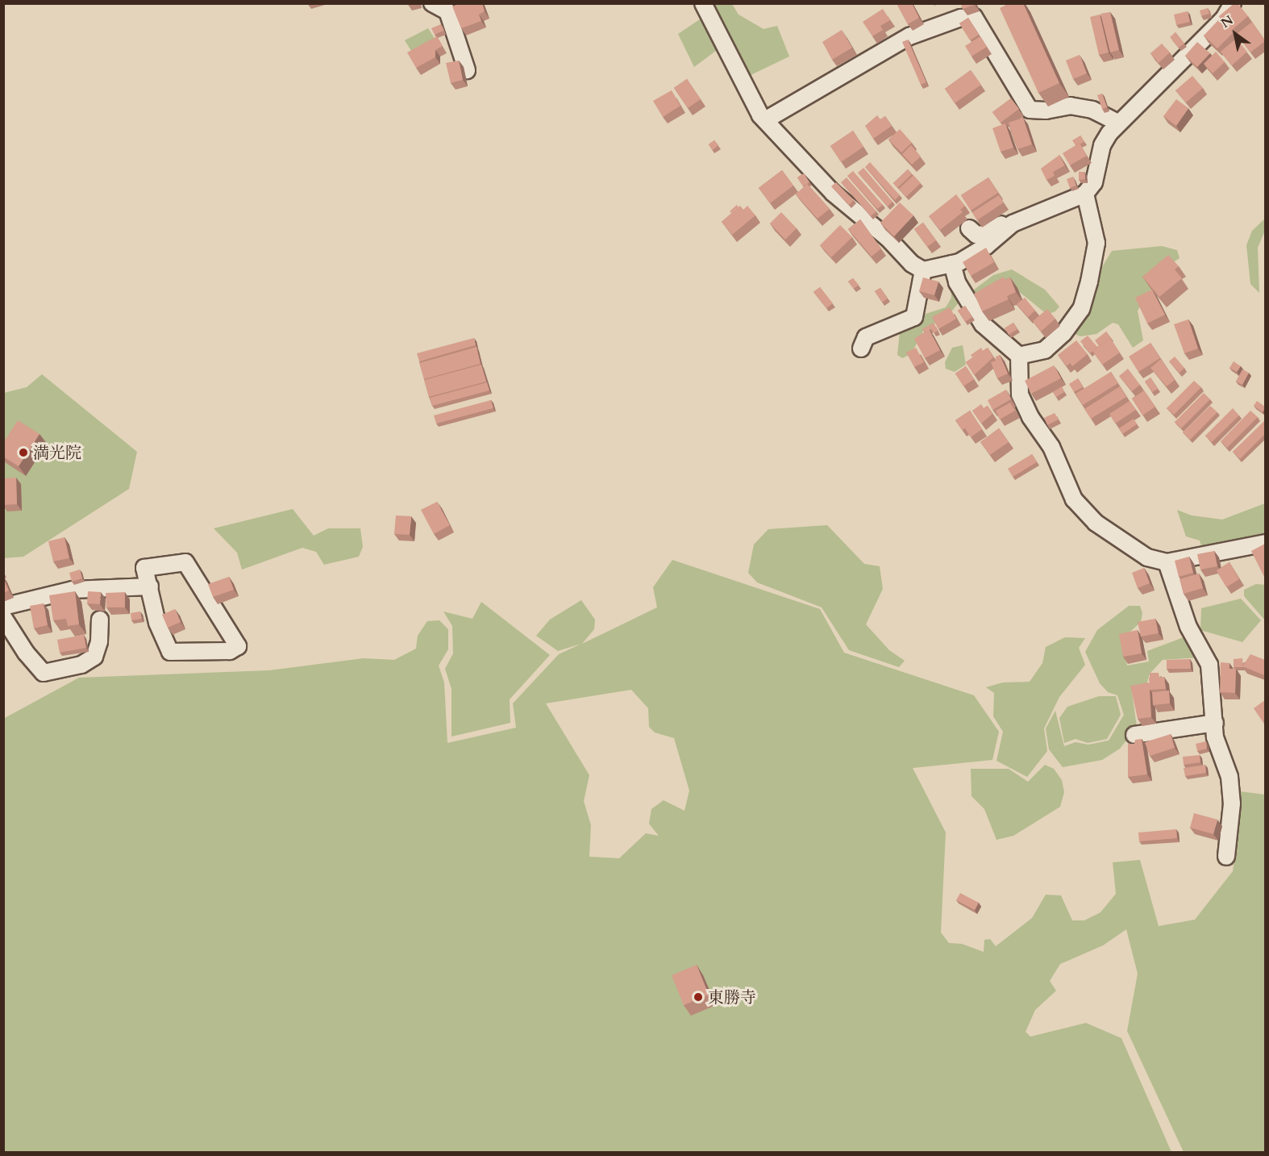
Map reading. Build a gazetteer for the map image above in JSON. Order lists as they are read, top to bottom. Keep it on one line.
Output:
{"places":["満光院","東勝寺"],"north":"top left"}
